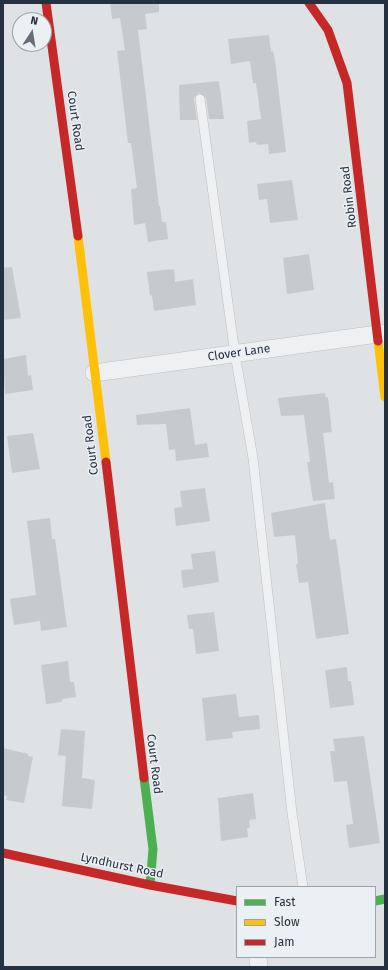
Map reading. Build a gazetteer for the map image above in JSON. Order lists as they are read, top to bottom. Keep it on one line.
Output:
{"streets":{"street":["Court Road","Robin Road","Clover Lane","Lyndhurst Road"]},"crossings":[["Court Road","Clover Lane"],["Court Road","Lyndhurst Road"],["Robin Road","Clover Lane"]],"legend":["Fast","Slow","Jam"],"north":"top"}
